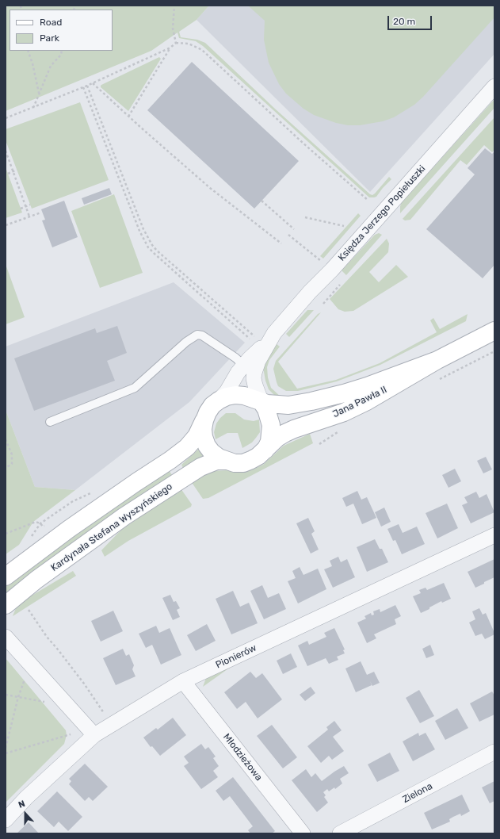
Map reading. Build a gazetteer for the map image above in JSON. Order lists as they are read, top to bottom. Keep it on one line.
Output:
{"streets":{"main road":["Jana Pawła II","Kardynała Stefana Wyszyńskiego"],"street":["Księdza Jerzego Popiełuszki","Pionierów","Młodzieżowa","Zielona"]},"crossings":[["Księdza Jerzego Popiełuszki","Jana Pawła II"],["Księdza Jerzego Popiełuszki","Kardynała Stefana Wyszyńskiego"],["Jana Pawła II","Kardynała Stefana Wyszyńskiego"],["Pionierów","Młodzieżowa"]],"legend":["Road","Park"],"scale_bar":"20 m","north":"top"}
